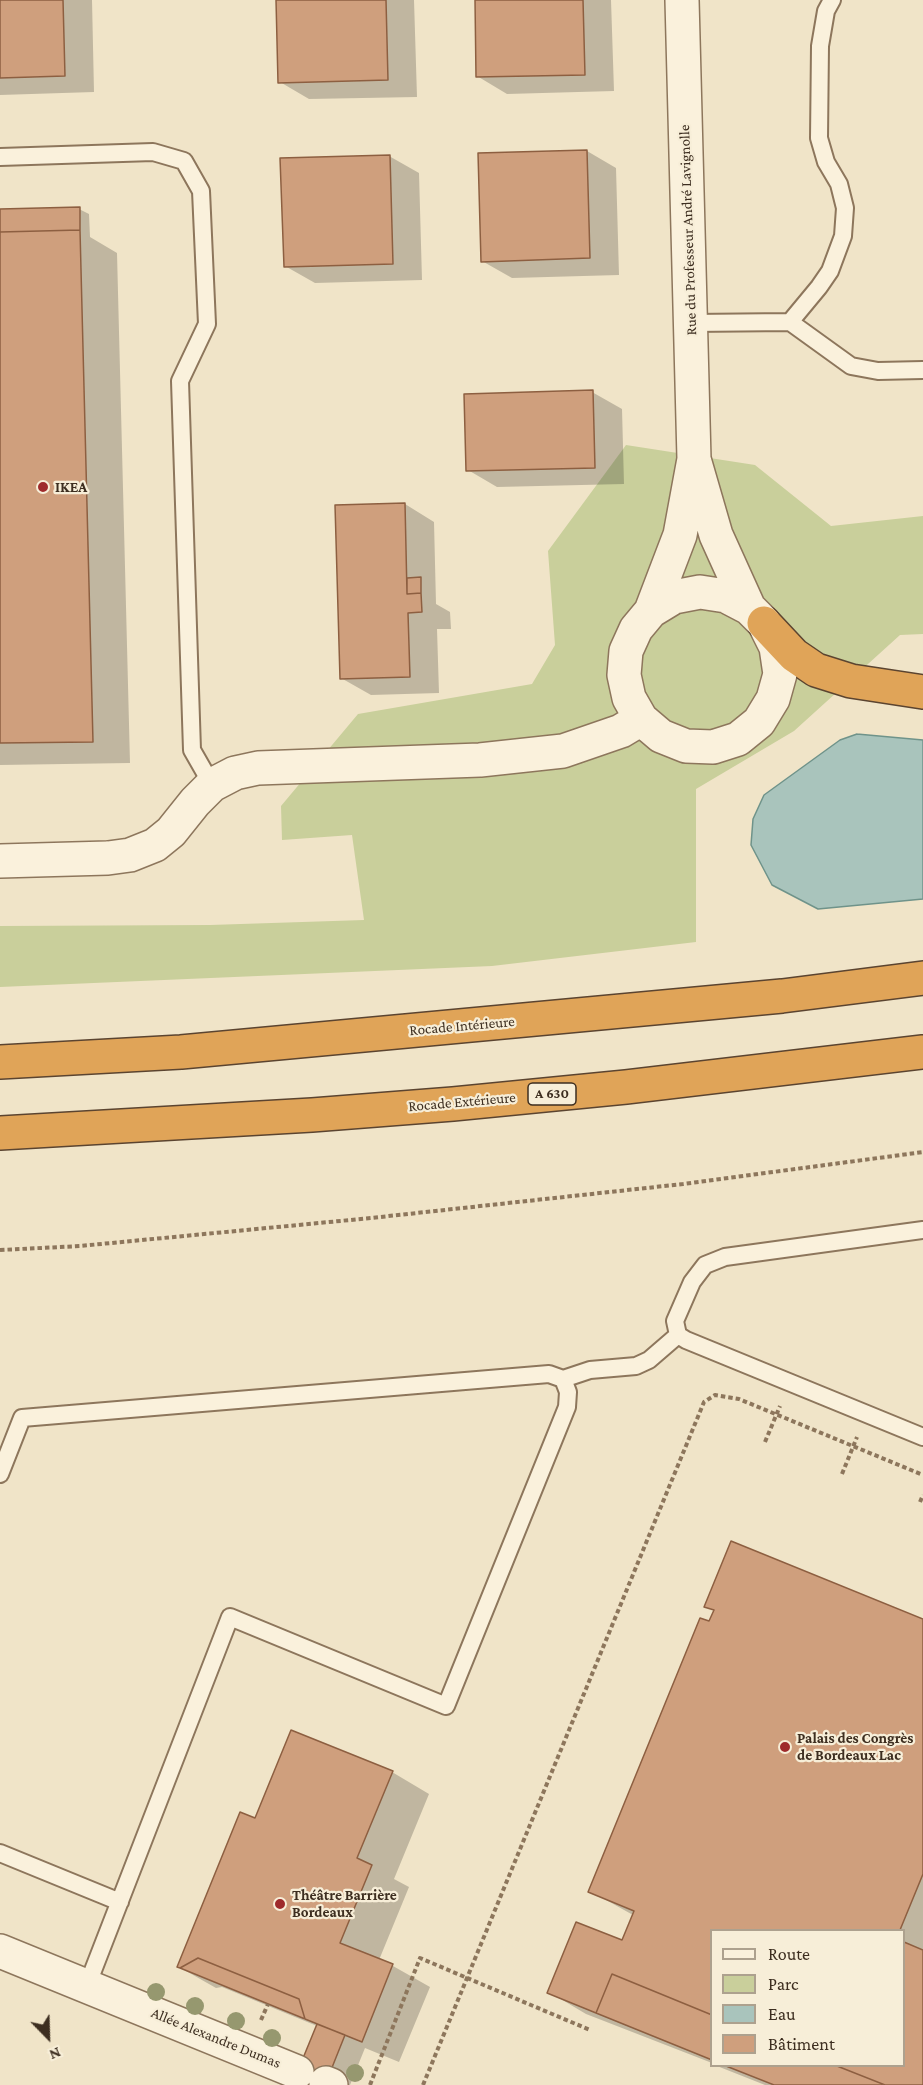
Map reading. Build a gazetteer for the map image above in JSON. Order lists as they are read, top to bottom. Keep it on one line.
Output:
{"streets":{"highway":["Rocade Intérieure","A 630","Rocade Extérieure"],"street":["Rue du Professeur André Lavignolle","Allée Alexandre Dumas"]},"places":["IKEA","Palais des Congrès de Bordeaux Lac","Théâtre Barrière Bordeaux"],"legend":["Route","Parc","Eau","Bâtiment"],"north":"bottom right"}
